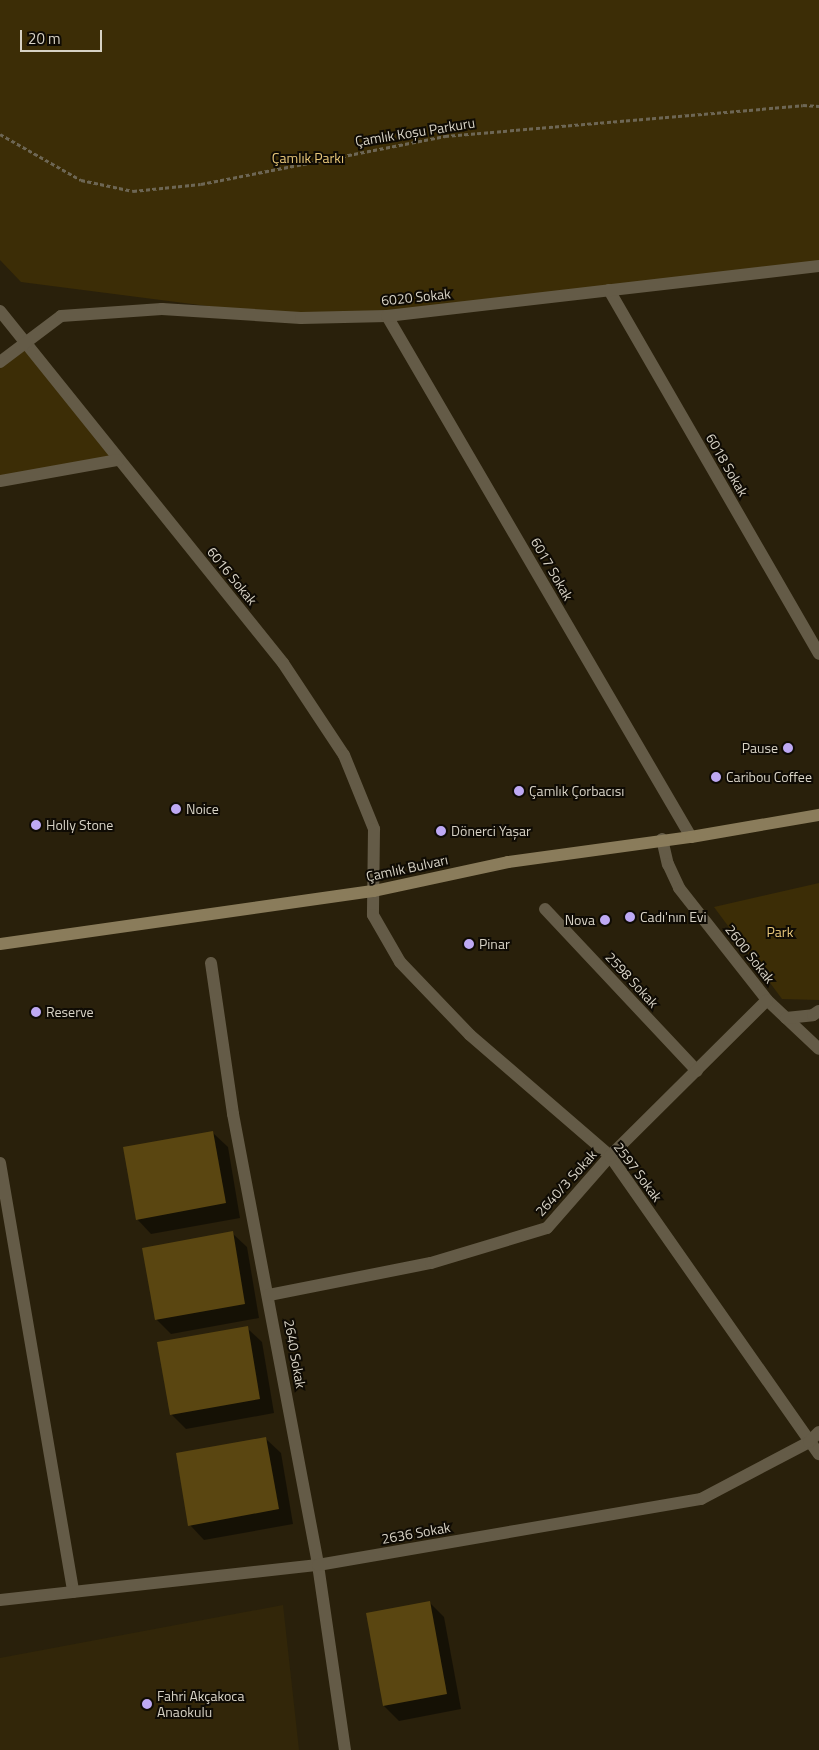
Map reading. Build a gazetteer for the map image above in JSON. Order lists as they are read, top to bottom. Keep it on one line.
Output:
{"streets":{"street":["6020 Sokak","6018 Sokak","6017 Sokak","6016 Sokak","Çamlık Bulvarı","2600 Sokak","2598 Sokak","2597 Sokak","2640/3 Sokak","2640 Sokak","2636 Sokak"],"path":["Çamlık Koşu Parkuru"]},"crossings":[["6020 Sokak","6018 Sokak"],["6020 Sokak","6017 Sokak"],["6020 Sokak","6016 Sokak"],["6017 Sokak","Çamlık Bulvarı"],["6016 Sokak","Çamlık Bulvarı"],["6016 Sokak","2597 Sokak"],["Çamlık Bulvarı","2600 Sokak"],["Çamlık Bulvarı","2597 Sokak"],["2600 Sokak","2640/3 Sokak"],["2598 Sokak","2640/3 Sokak"],["2597 Sokak","2640/3 Sokak"],["2597 Sokak","2636 Sokak"],["2640/3 Sokak","2640 Sokak"],["2640 Sokak","2636 Sokak"]],"parks":["Çamlık Parkı","Park"],"places":["Pause","Caribou Coffee","Çamlık Çorbacısı","Noice","Holly Stone","Dönerci Yaşar","Cadı'nın Evi","Nova","Pinar","Reserve","Fahri Akçakoca Anaokulu"],"scale_bar":"20 m"}
